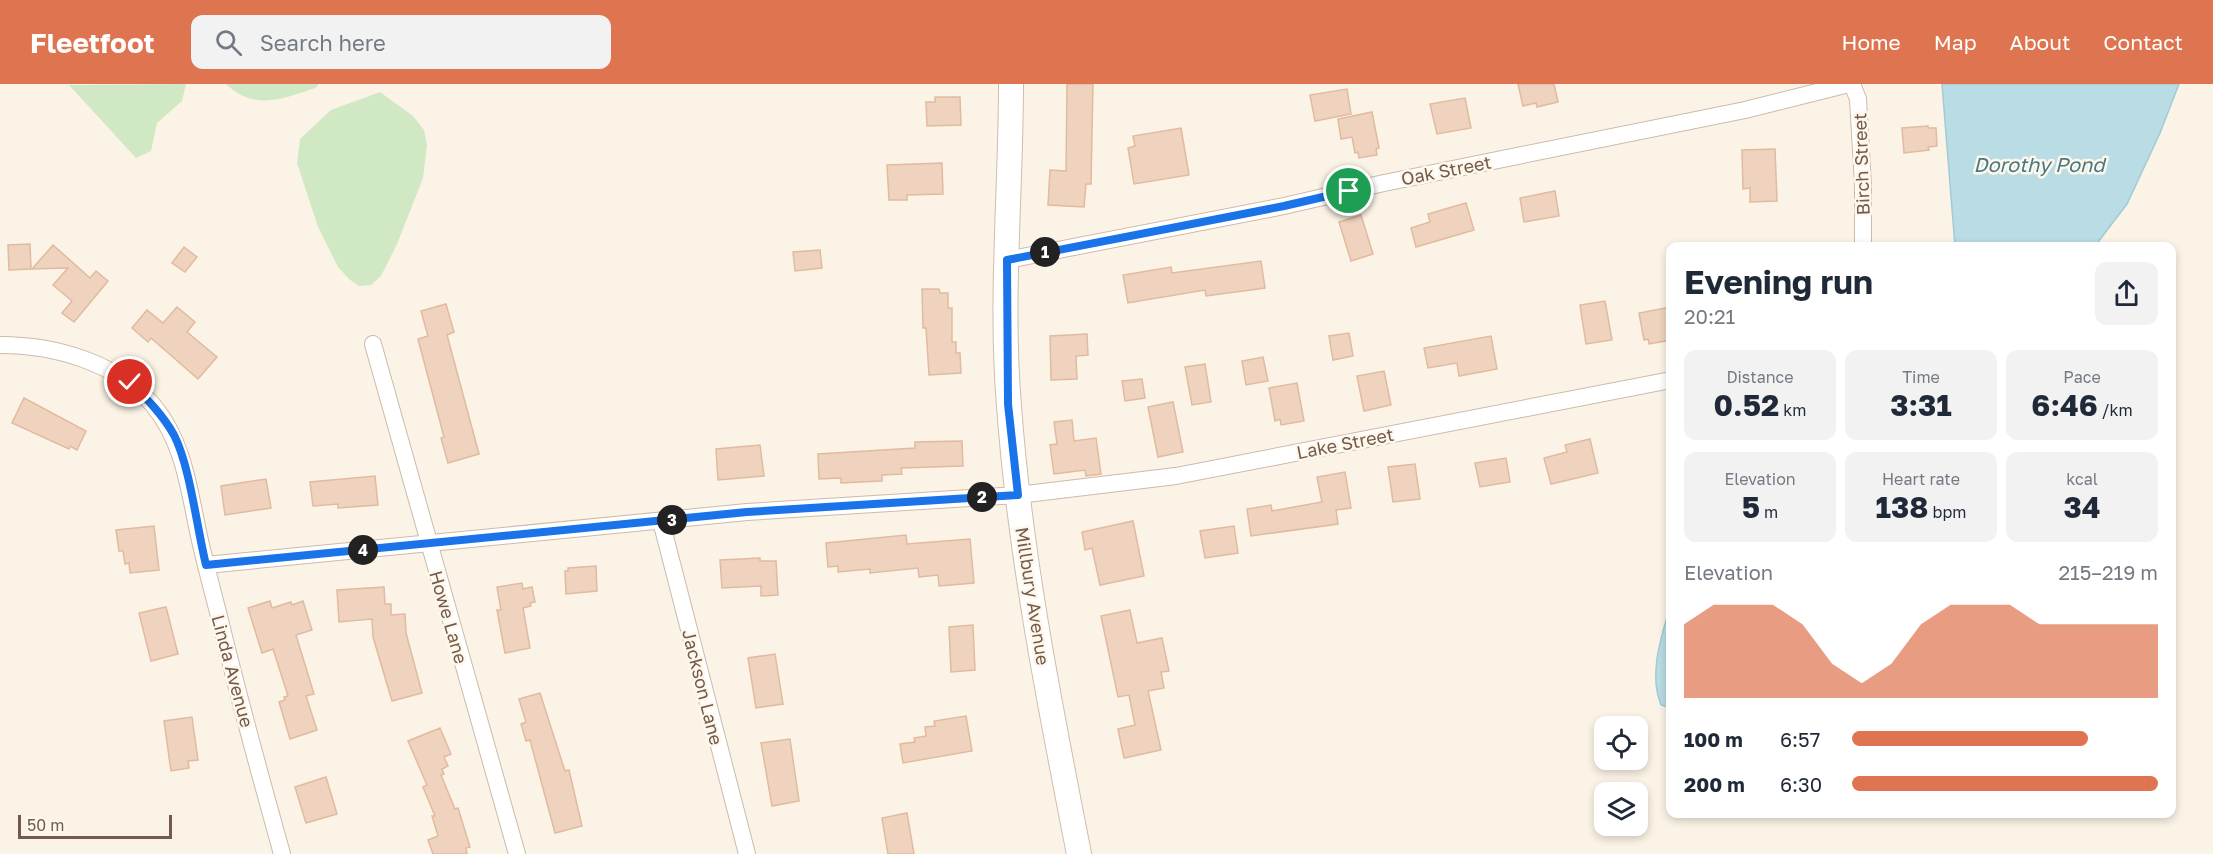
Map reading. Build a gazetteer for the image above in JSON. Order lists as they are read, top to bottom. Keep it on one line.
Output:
{"streets":{"main road":["Millbury Avenue"],"street":["Birch Street","Oak Street","Lake Street","Howe Lane","Linda Avenue","Jackson Lane"]},"crossings":[["Birch Street","Oak Street"],["Oak Street","Millbury Avenue"],["Lake Street","Millbury Avenue"],["Lake Street","Howe Lane"],["Lake Street","Linda Avenue"],["Lake Street","Jackson Lane"]],"water":["Dorothy Pond"],"scale_bar":"50 m","page":{"header":"Fleetfoot","search":"Search here","nav":["Home","Map","About","Contact"],"pins":["1","2","3","4"],"heading":["Evening run","20:21"],"stats":[["Distance","0.52 km"],["Time","3:31"],["Pace","6:46 /km"],["Elevation","5 m"],["Heart rate","138 bpm"],["kcal","34"]],"chart":["Elevation","215–219 m"],"list":[{"name":"100 m","note":"6:57"},{"name":"200 m","note":"6:30"}],"scale":"50 m"}}
